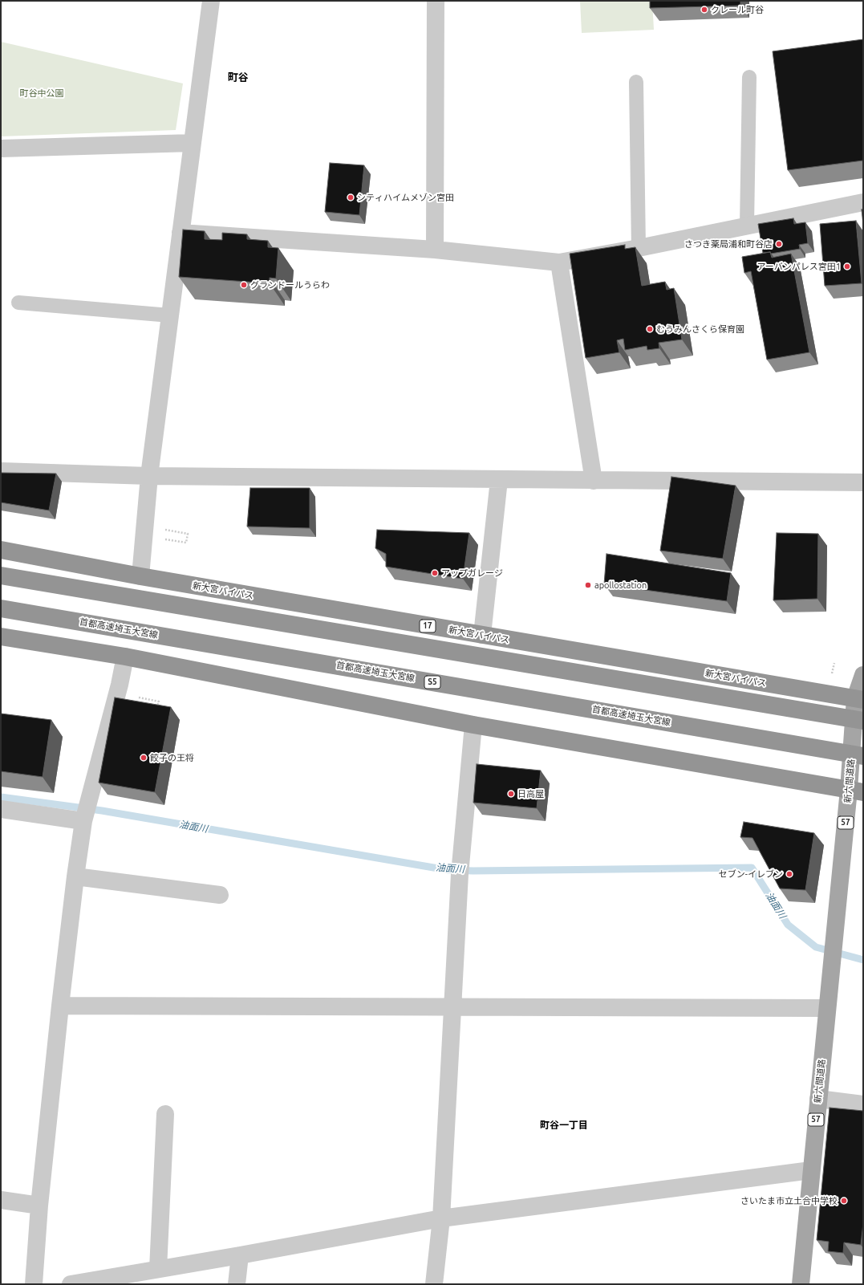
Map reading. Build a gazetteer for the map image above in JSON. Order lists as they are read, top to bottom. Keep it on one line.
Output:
{"streets":{"highway":["新大宮バイパス","17","首都高速埼玉大宮線","S5"],"main road":["新六間道路","57"]},"crossings":[["新大宮バイパス","新六間道路"]],"districts":["町谷","町谷一丁目"],"water":["油面川"],"parks":["町谷中公園"],"places":["クレール町谷","シティハイムメゾン宮田","さつき薬局浦和町谷店","アーバンパレス宮田1","グランドールうらわ","むうみんさくら保育園","アップガレージ","apollostation","餃子の王将","日高屋","セブン-イレブン","さいたま市立土合中学校"]}
